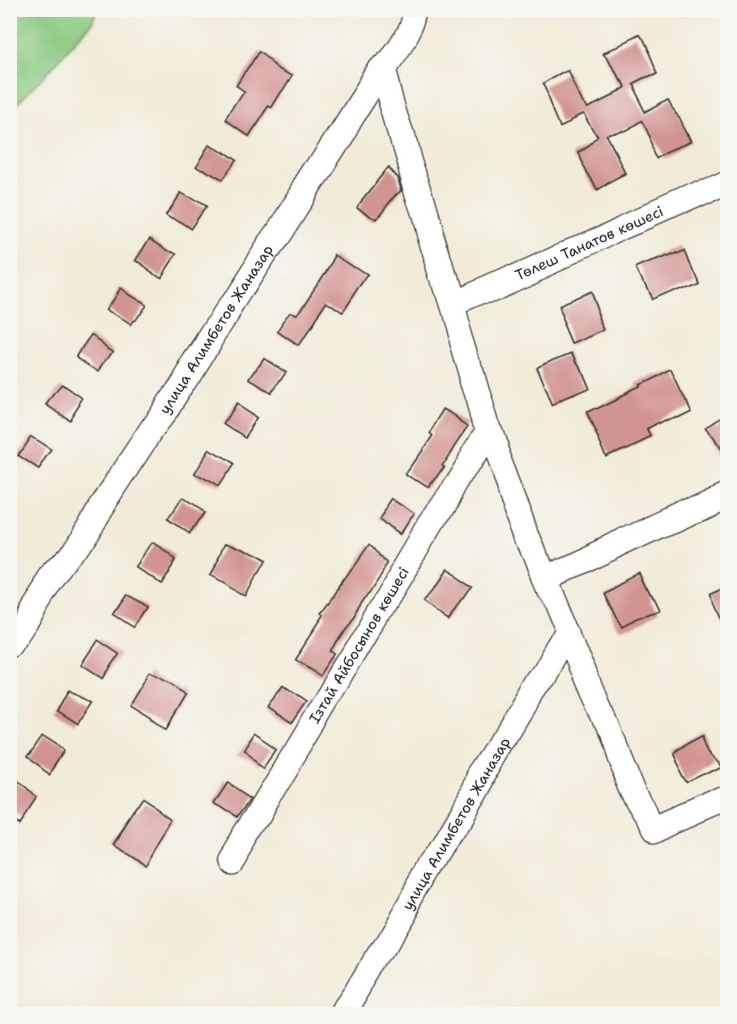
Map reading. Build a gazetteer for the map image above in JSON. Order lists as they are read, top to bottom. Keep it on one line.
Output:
{"streets":{"street":["Төлеш Танатов көшесі","улица Алимбетов Жаназар","Ізтай Айбосынов көшесі"]}}
